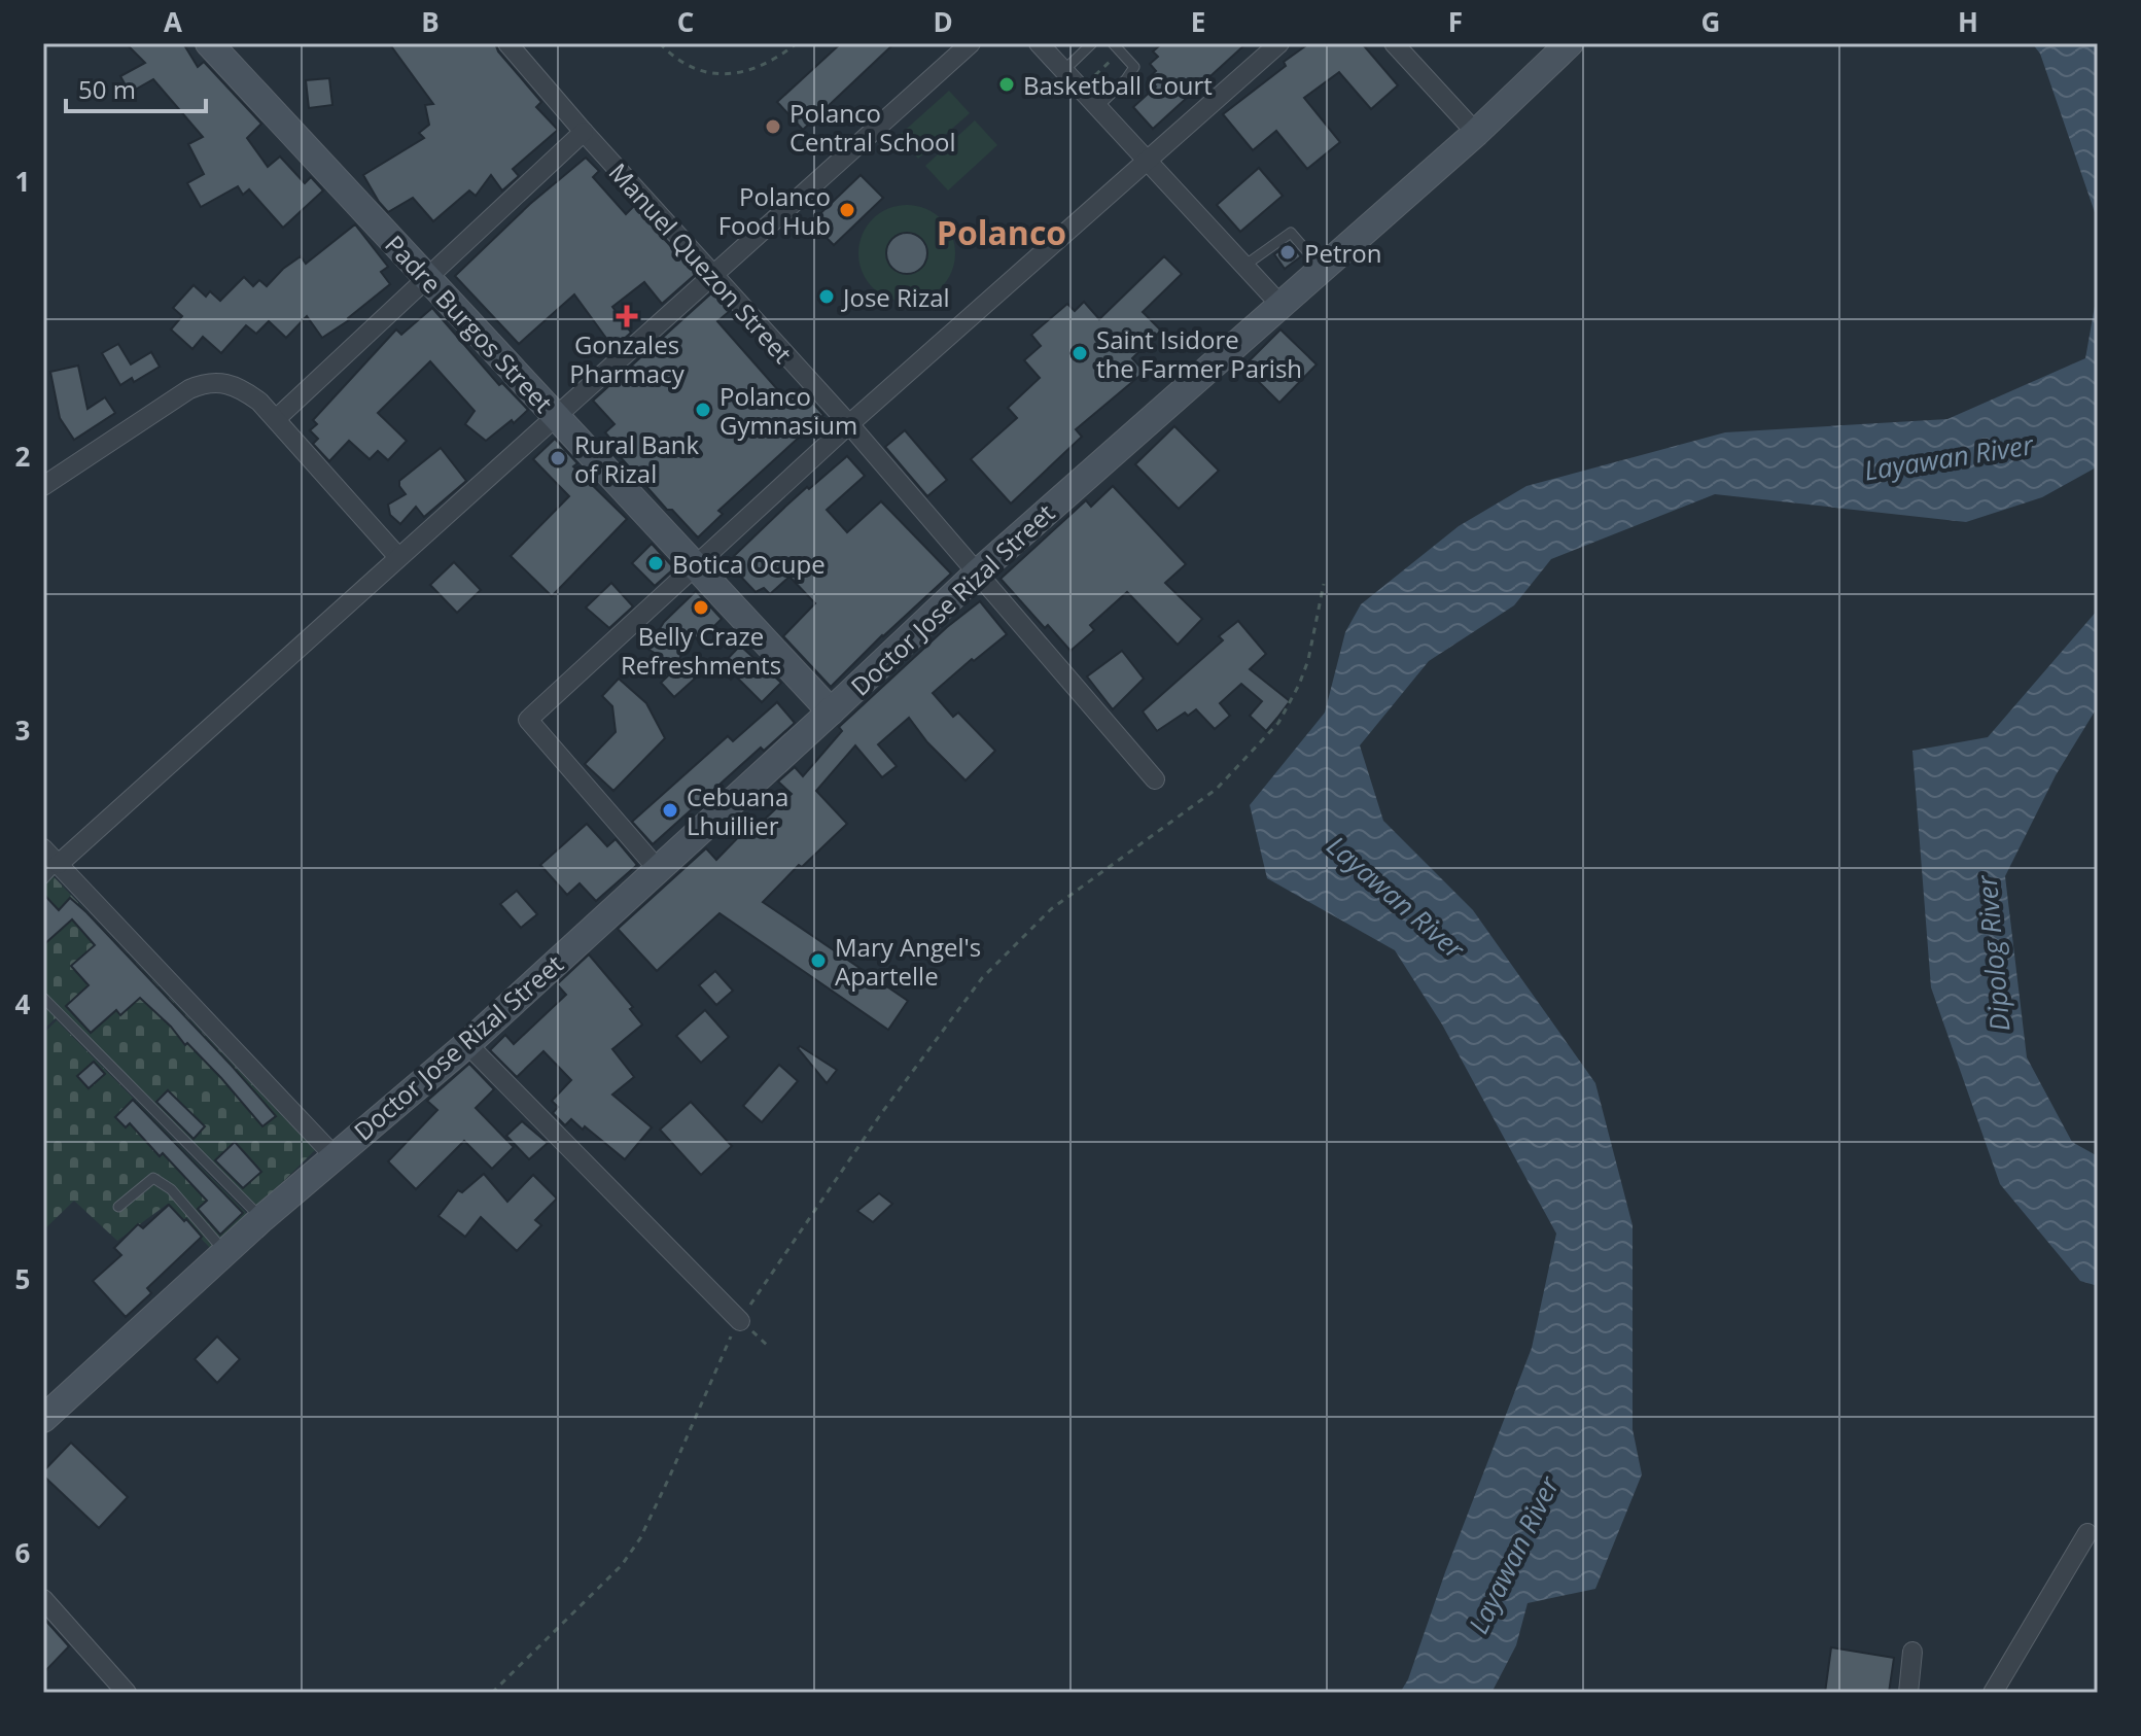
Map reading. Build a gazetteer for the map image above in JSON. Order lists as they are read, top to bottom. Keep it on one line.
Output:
{"streets":{"main road":["Padre Burgos Street","Doctor Jose Rizal Street"],"street":["Manuel Quezon Street"]},"crossings":[["Manuel Quezon Street","Doctor Jose Rizal Street"],["Padre Burgos Street","Doctor Jose Rizal Street"]],"districts":["Polanco"],"water":["Layawan River","Dipolog River"],"places":{"other":["Basketball Court","Polanco Central School","Polanco Food Hub","Petron","Jose Rizal","Saint Isidore the Farmer Parish","Polanco Gymnasium","Rural Bank of Rizal","Botica Ocupe","Belly Craze Refreshments","Cebuana Lhuillier","Mary Angel's Apartelle"],"health":["Gonzales Pharmacy"]},"scale_bar":"50 m","grid":{"columns":["A","B","C","D","E","F","G","H"],"rows":["1","2","3","4","5","6"]}}
